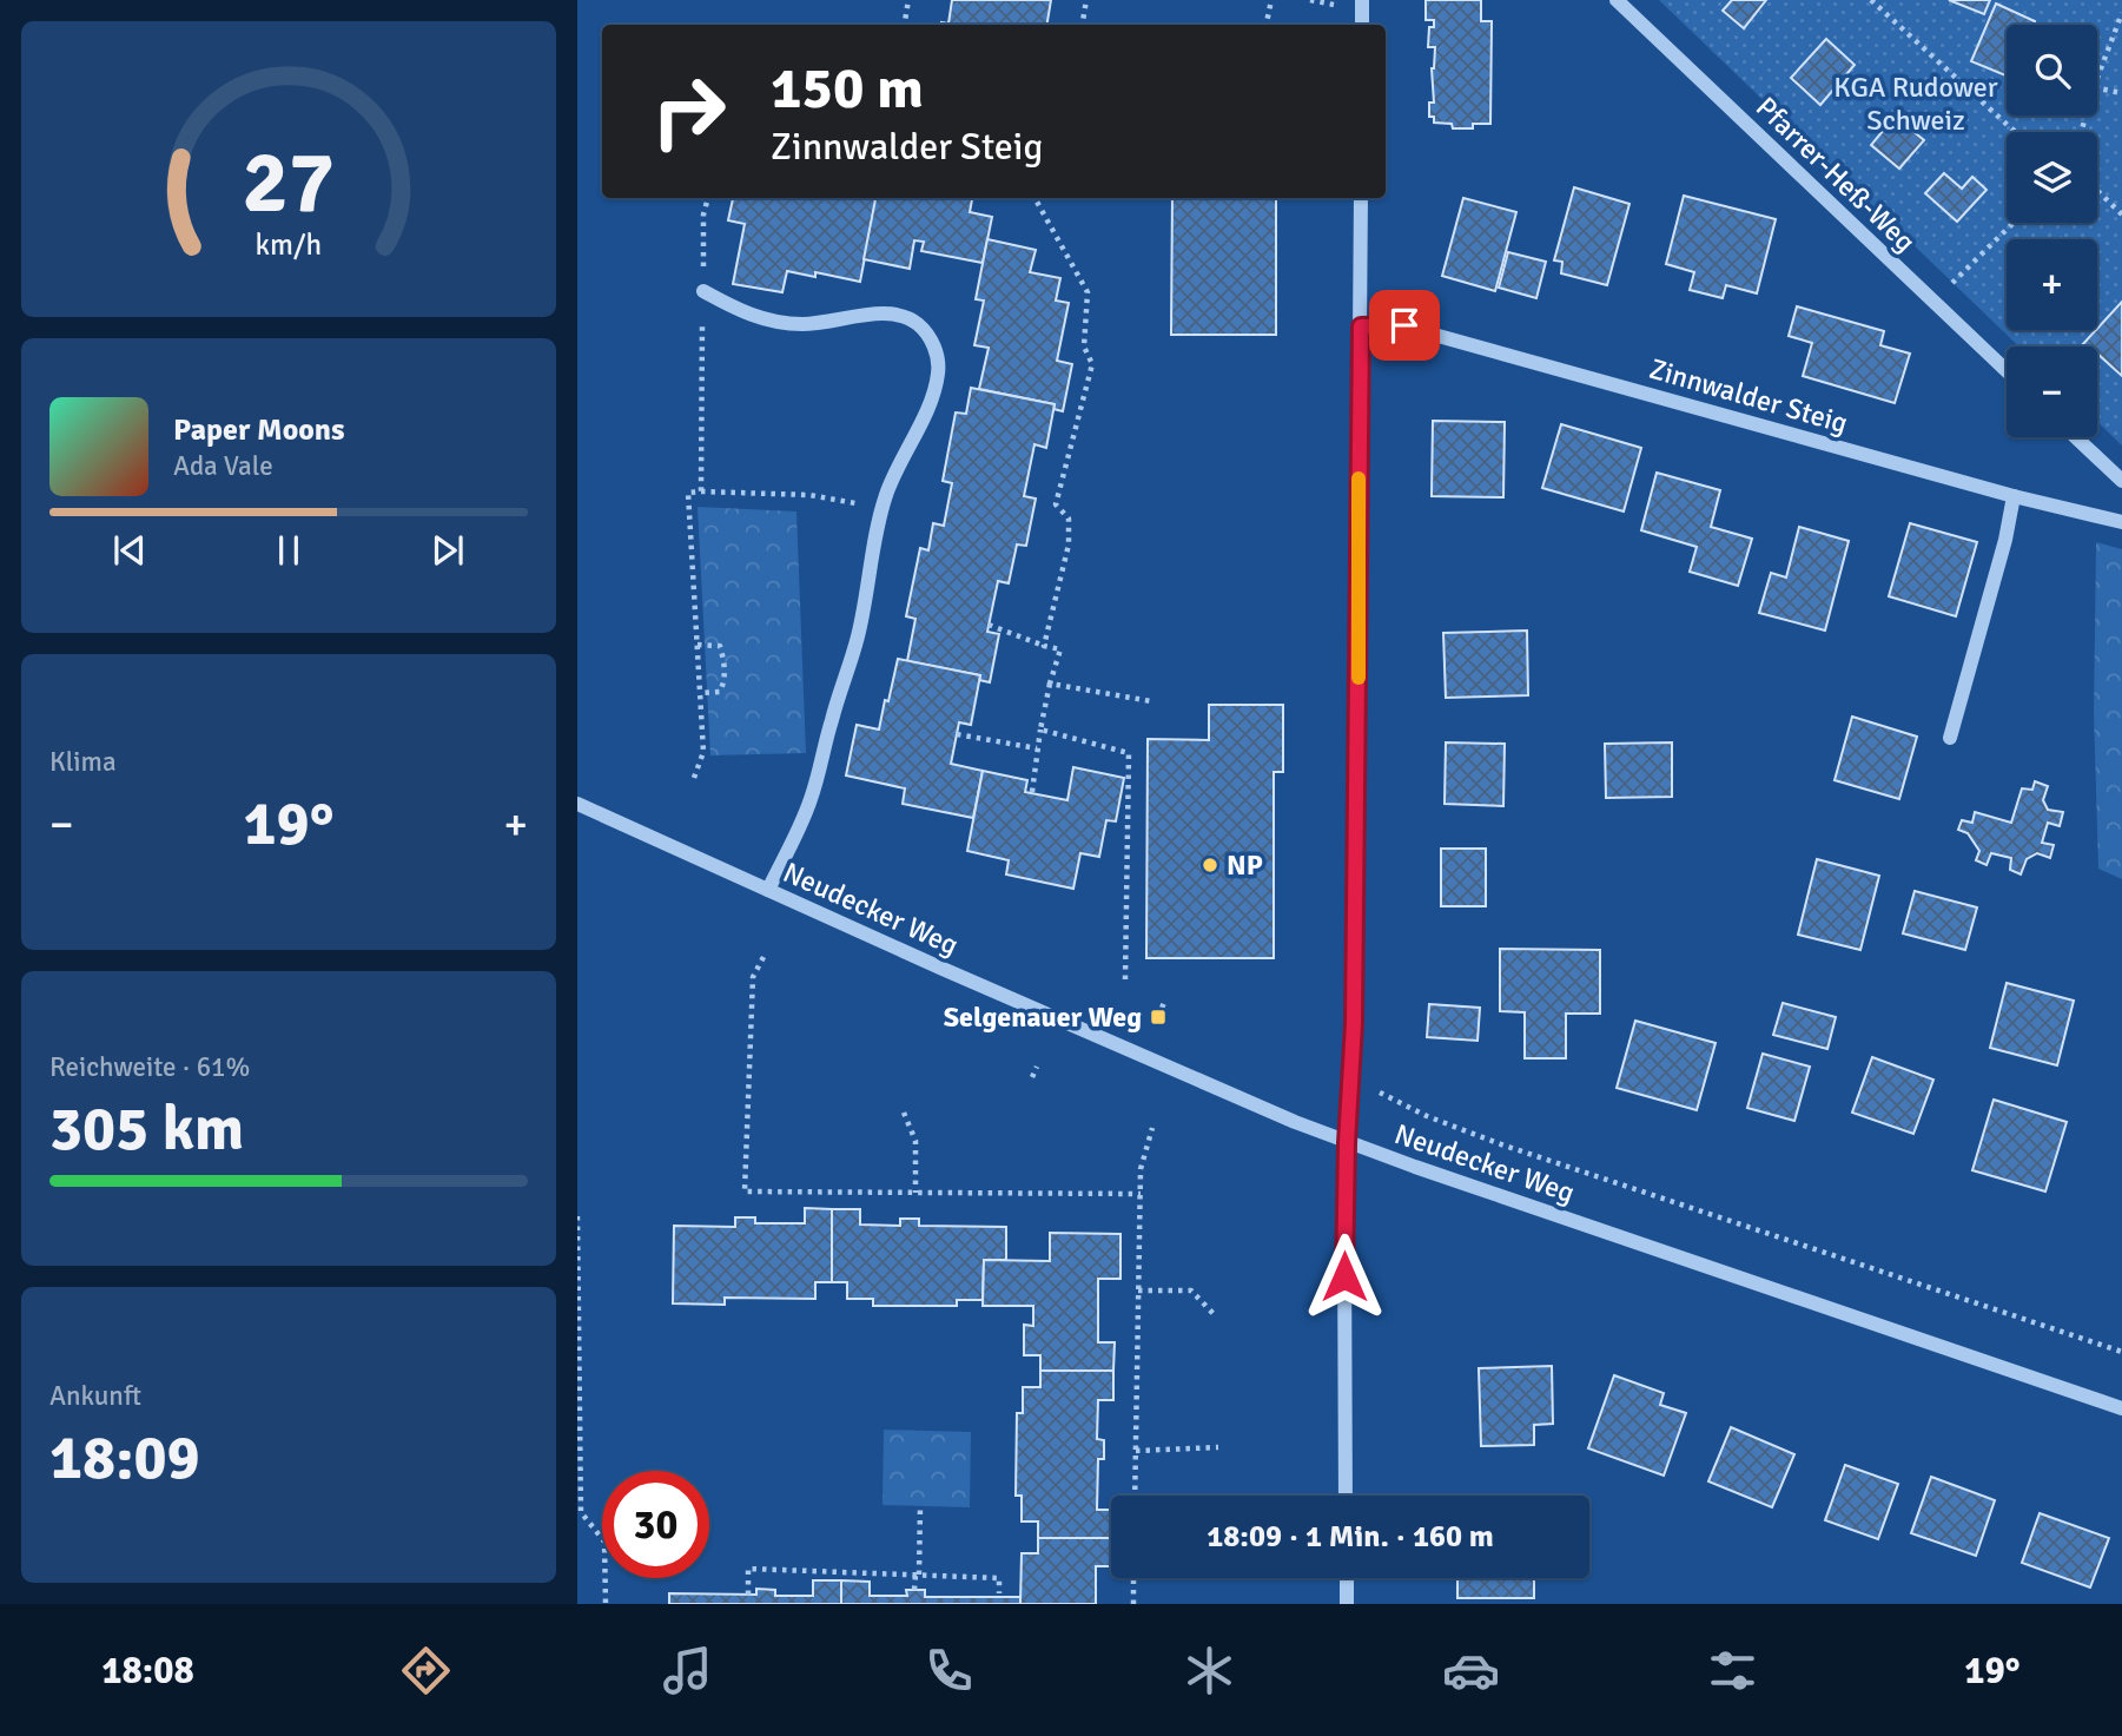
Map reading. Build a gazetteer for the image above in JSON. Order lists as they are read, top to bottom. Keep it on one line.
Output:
{"streets":{"street":["Pfarrer-Heß-Weg","Zinnwalder Steig","Neudecker Weg"]},"parks":["KGA Rudower Schweiz"],"places":{"other":["NP"],"transit":["Selgenauer Weg"]},"page":{"map_buttons":["+","−"],"turn":["150 m","Zinnwalder Steig"],"song":["Paper Moons","Ada Vale"],"tile":["Klima",["Reichweite · 61%","305 km"],["Ankunft","18:09"]],"heat":["−","19°","+"],"limit":"30","trip":"18:09 · 1 Min. · 160 m","tabs":["18:08","19°"],"gauge":["27","km/h"]}}
